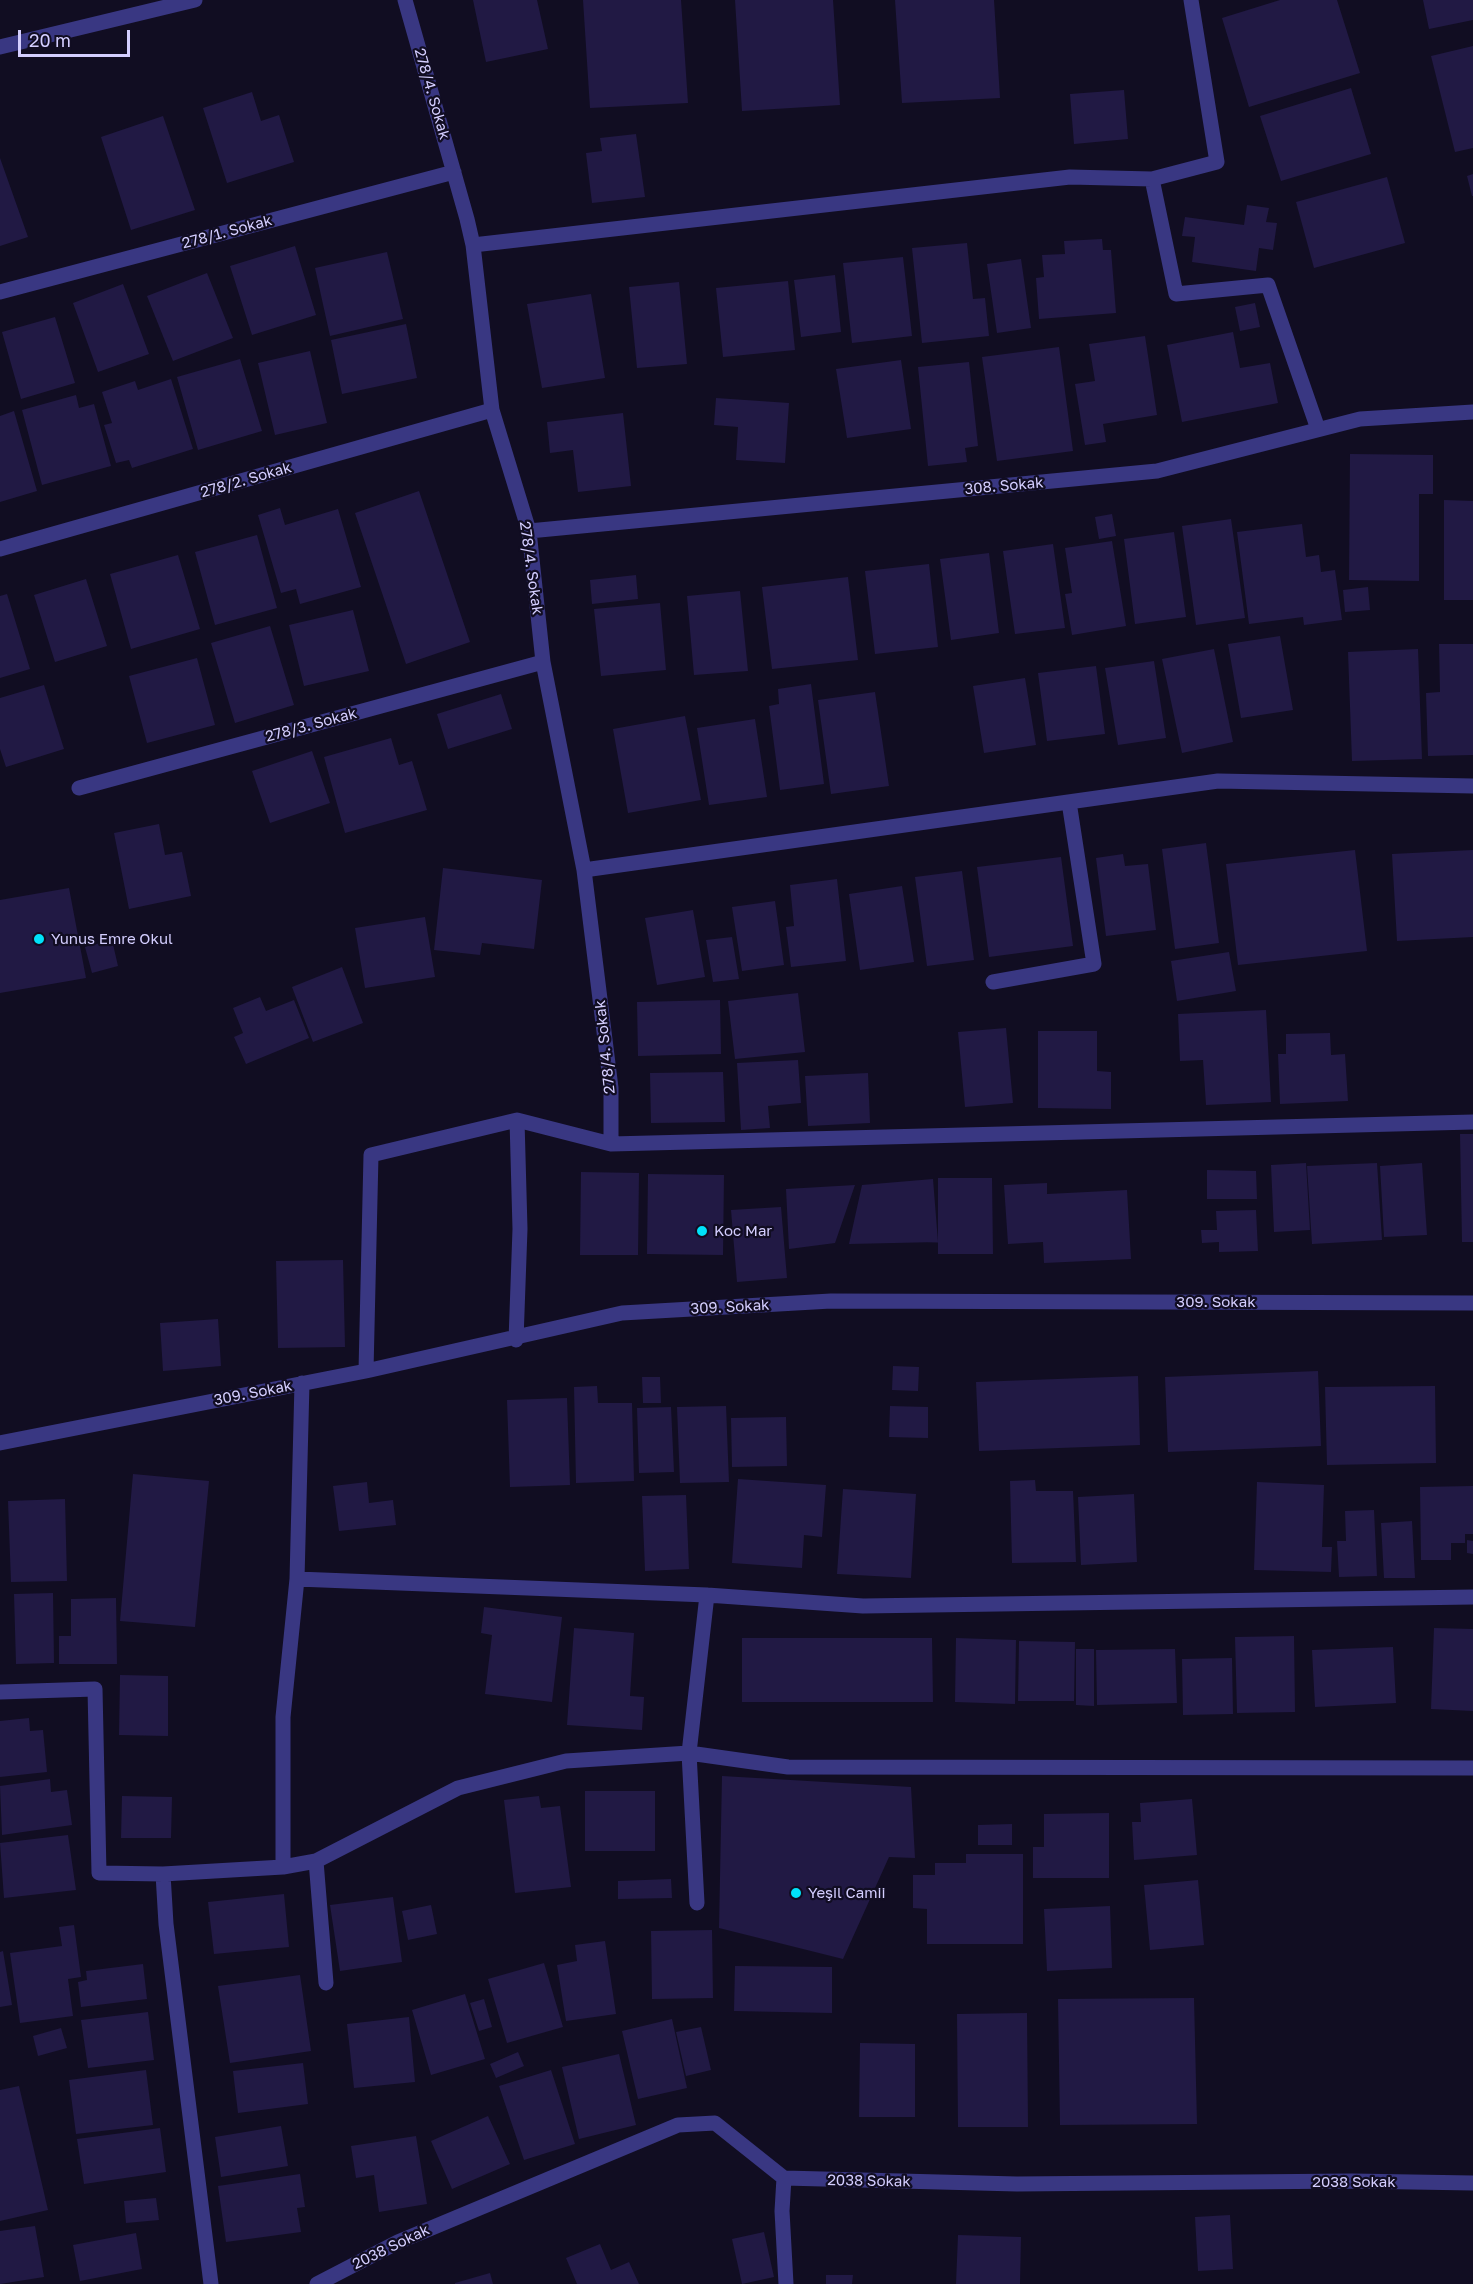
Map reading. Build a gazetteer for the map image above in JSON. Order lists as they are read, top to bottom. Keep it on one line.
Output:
{"streets":{"street":["278/4. Sokak","278/1. Sokak","278/2. Sokak","308. Sokak","278/3. Sokak","309. Sokak","2038 Sokak"]},"crossings":[["278/4. Sokak","278/1. Sokak"],["278/4. Sokak","278/2. Sokak"],["278/4. Sokak","308. Sokak"],["278/4. Sokak","278/3. Sokak"]],"places":["Yunus Emre Okul","Koc Mar","Yeşil Camii"],"scale_bar":"20 m"}
